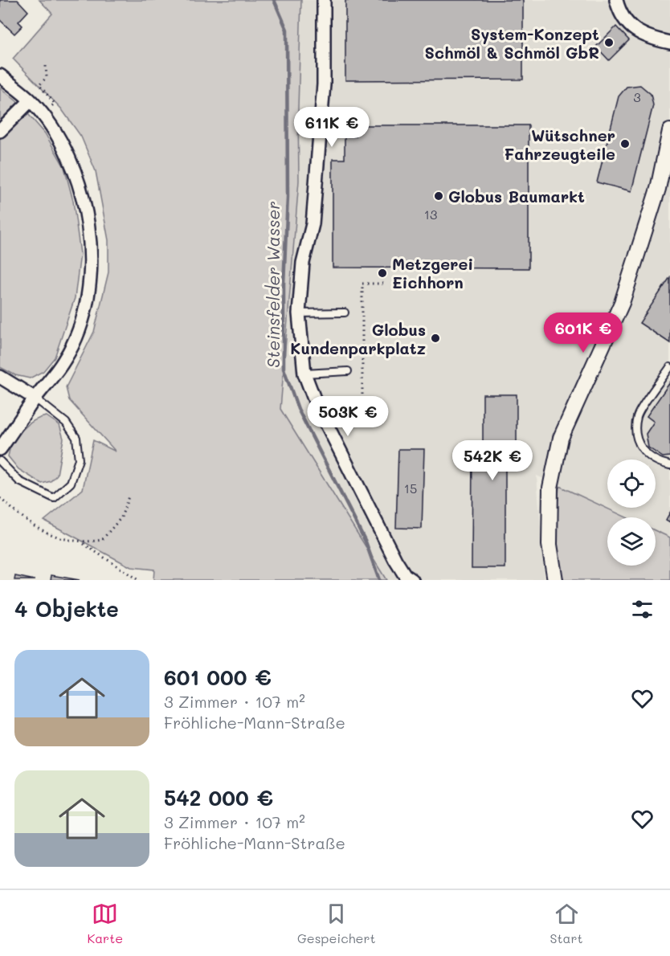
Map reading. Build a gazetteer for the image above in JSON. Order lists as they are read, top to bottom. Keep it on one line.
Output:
{"water":["Steinsfelder Wasser"],"places":["System-Konzept Schmöl & Schmöl GbR","Wütschner Fahrzeugteile","Globus Baumarkt","Metzgerei Eichhorn","Globus Kundenparkplatz"],"house_numbers":["3","13","15"],"page":{"price":["611K €","601K €","503K €","542K €"],"heading":"4 Objekte","list":[{"name":"601 000 €","note":"3 Zimmer · 107 m² · Fröhliche-Mann-Straße"},{"name":"542 000 €","note":"3 Zimmer · 107 m² · Fröhliche-Mann-Straße"}],"tabs":["Karte","Gespeichert","Start"]}}
